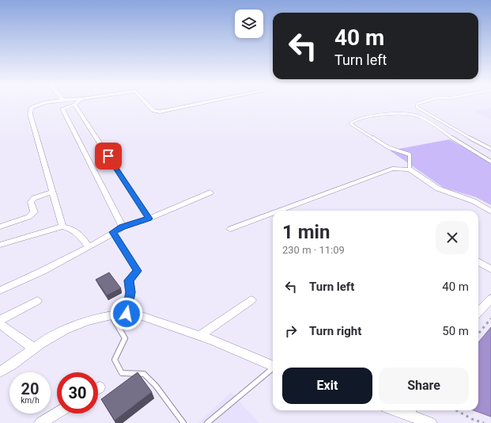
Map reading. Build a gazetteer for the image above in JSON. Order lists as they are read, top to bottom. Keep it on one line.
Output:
{"page":{"turn":["40 m","Turn left"],"heading":["1 min","230 m · 11:09"],"list":[{"name":"Turn left","value":"40 m"},{"name":"Turn right","value":"50 m"}],"buttons":["Exit","Share"],"speed":"20 km/h","limit":"30"}}
